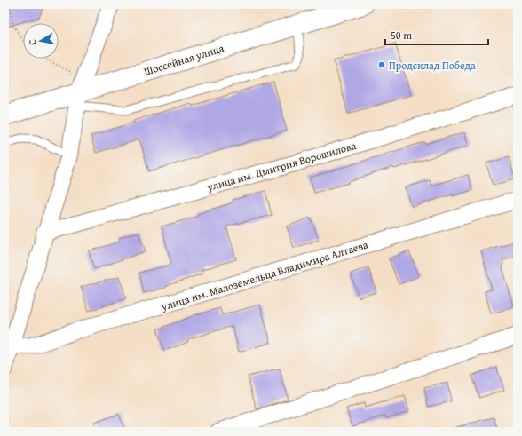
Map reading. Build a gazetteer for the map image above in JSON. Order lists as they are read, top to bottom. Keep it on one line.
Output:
{"streets":{"street":["Шоссейная улица","улица им. Дмитрия Ворошилова","улица им. Малоземельца Владимира Алтаева"]},"places":["Продсклад Победа"],"scale_bar":"50 m","north":"left"}
